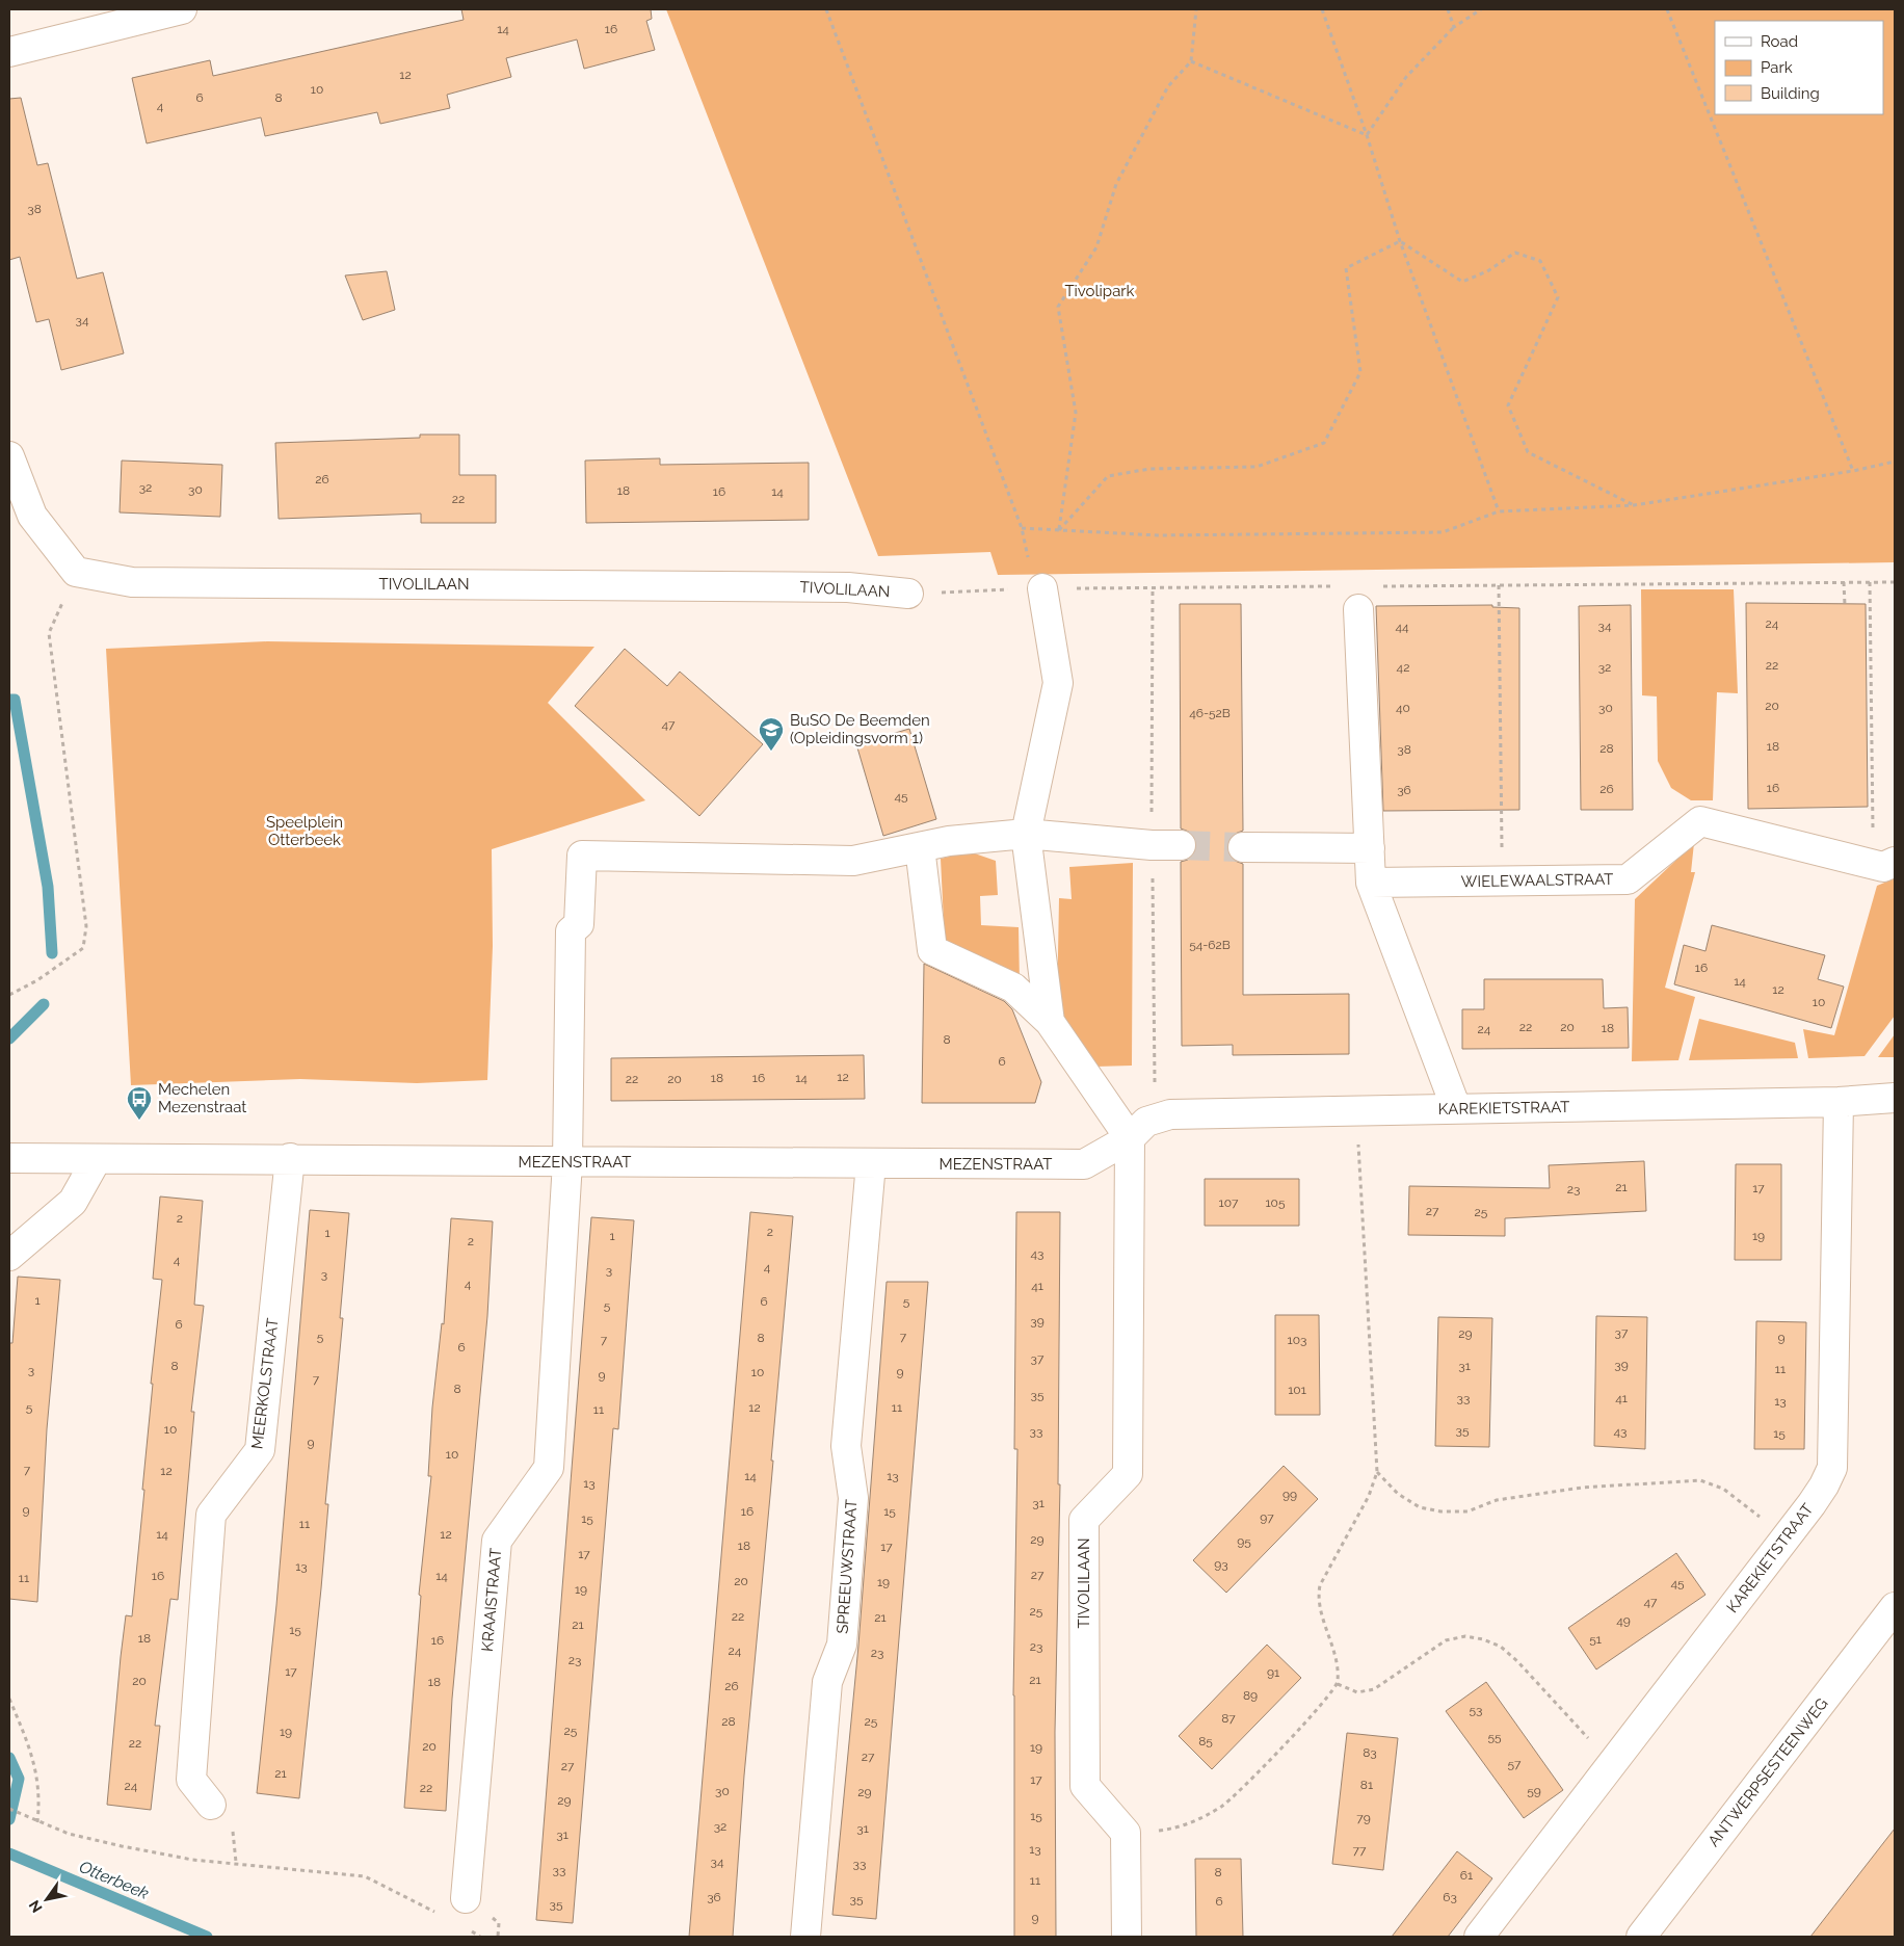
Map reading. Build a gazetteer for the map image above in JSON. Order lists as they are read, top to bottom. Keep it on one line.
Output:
{"streets":{"street":["TIVOLILAAN","WIELEWAALSTRAAT","KAREKIETSTRAAT","MEZENSTRAAT","MEERKOLSTRAAT","SPREEUWSTRAAT","KRAAISTRAAT","ANTWERPSESTEENWEG"]},"crossings":[["TIVOLILAAN","MEZENSTRAAT"],["KAREKIETSTRAAT","MEZENSTRAAT"],["MEZENSTRAAT","MEERKOLSTRAAT"],["MEZENSTRAAT","SPREEUWSTRAAT"],["MEZENSTRAAT","KRAAISTRAAT"]],"water":["Otterbeek"],"parks":["Tivolipark","Speelplein Otterbeek"],"places":{"school or university":["BuSO De Beemden (Opleidingsvorm 1)"],"bus stop":["Mechelen Mezenstraat"]},"house_numbers":["14","16","12","10","6","8","4","38","34","26","32","30","18","16","14","22","24","34","44","22","42","32","20","40","30","46-52B","47","18","28","38","16","26","36","45","54-62B","16","14","12","10","22","20","18","24","8","6","12","18","16","14","22","20","21","17","23","107","105","27","25","2","2","1","1","19","2","43","4","4","3","3","4","41","1","6","5","5","39","6","37","29","5","7","8","9","7","103","6","37","39","8","31","11","3","10","9","9","7","8","101","35","33","41","13","5","12","11","11","10","35","33","43","15","9","10","7","12","14","13","13","99","31","9","16","15","97","15","11","14","12","29","95","18","17","17","93","13","27","16","14","11","20","19","45","19","47","25","22","21","49","21","15","18","51","16","23","24","23","23","17","91","21","20","18","26","89","53","87","28","25","25","19","55","85","22","20","19","83","27","57","27","21","17","81","24","22","30","59","29","29","15","79","32","31","31","13","77","34","33","33","8","61","11","36","63","35","6","35","9"],"legend":["Road","Park","Building"],"north":"bottom left"}
